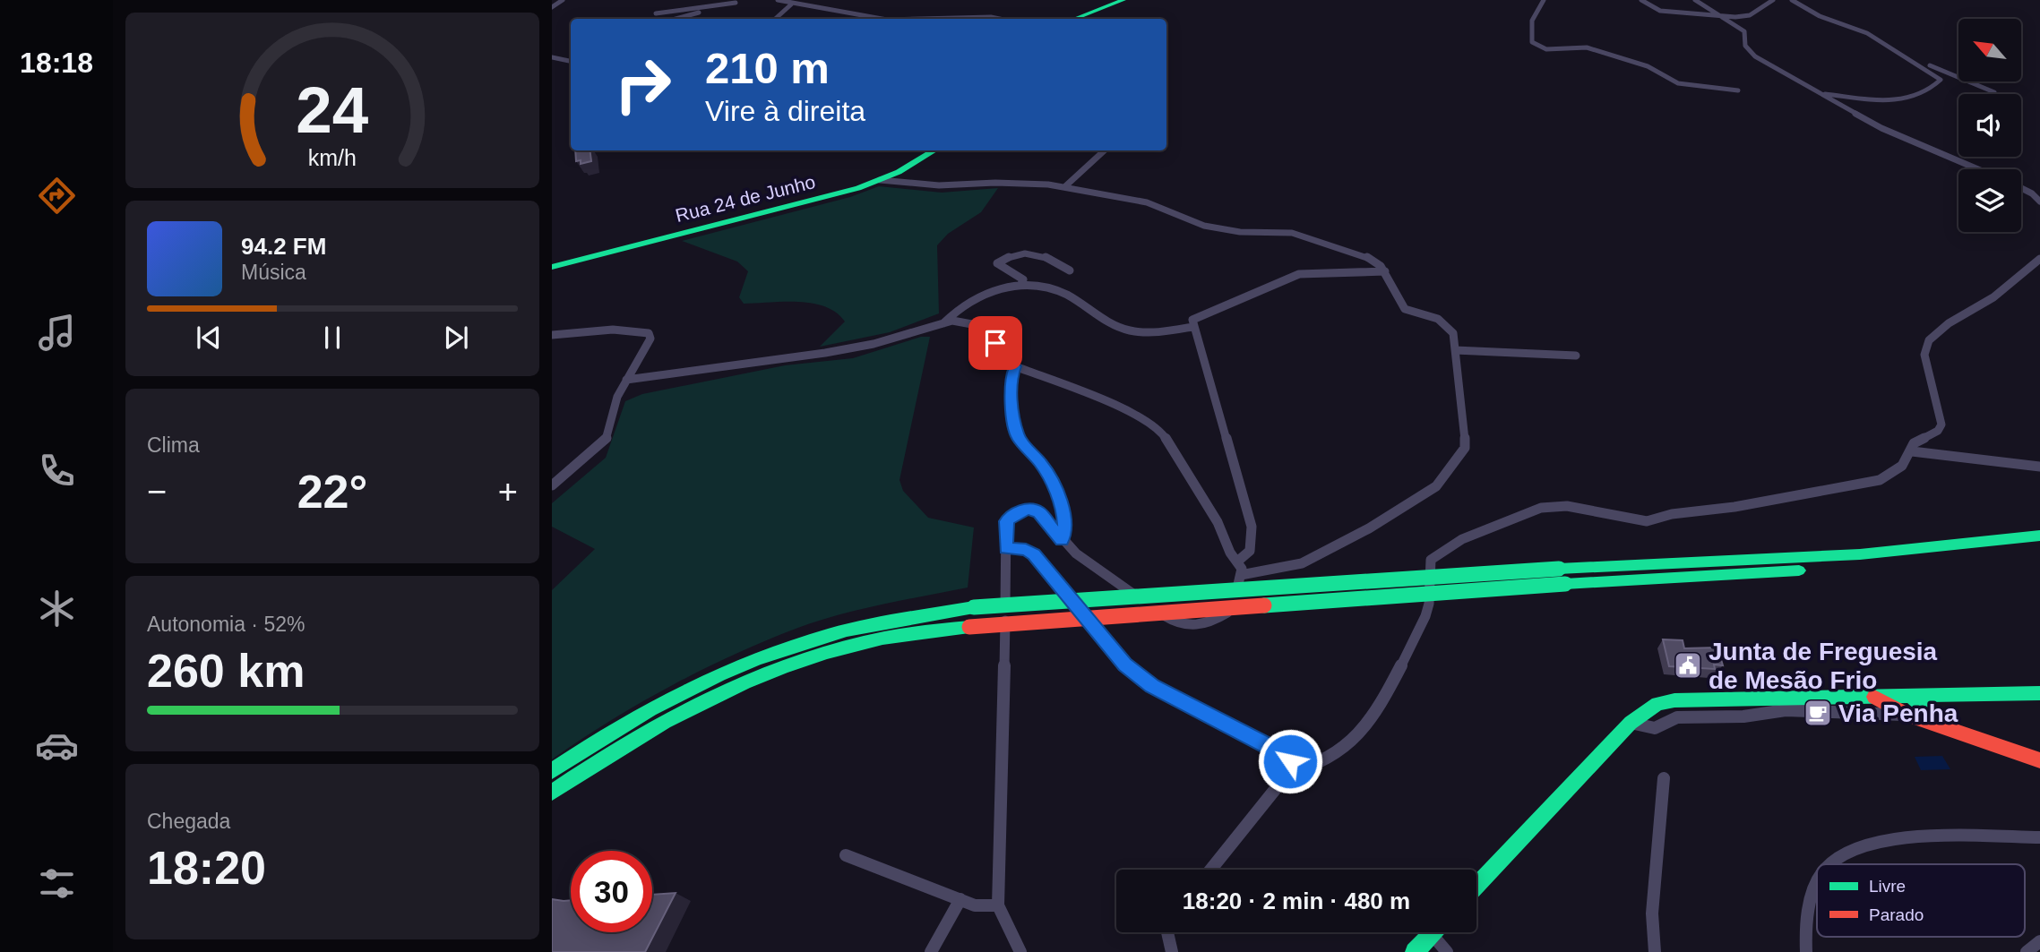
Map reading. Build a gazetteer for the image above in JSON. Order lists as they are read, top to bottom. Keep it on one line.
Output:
{"streets":{"main road":["Rua 24 de Junho"]},"places":{"public building":["Junta de Freguesia de Mesão Frio"],"cafe":["Via Penha"]},"legend":["Livre","Parado"],"north":"top left","page":{"tabs":"18:18","turn":["210 m","Vire à direita"],"song":["94.2 FM","Música"],"tile":["Clima",["Autonomia · 52%","260 km"],["Chegada","18:20"]],"heat":["−","22°","+"],"limit":"30","trip":"18:20 · 2 min · 480 m","gauge":["24","km/h"]}}
